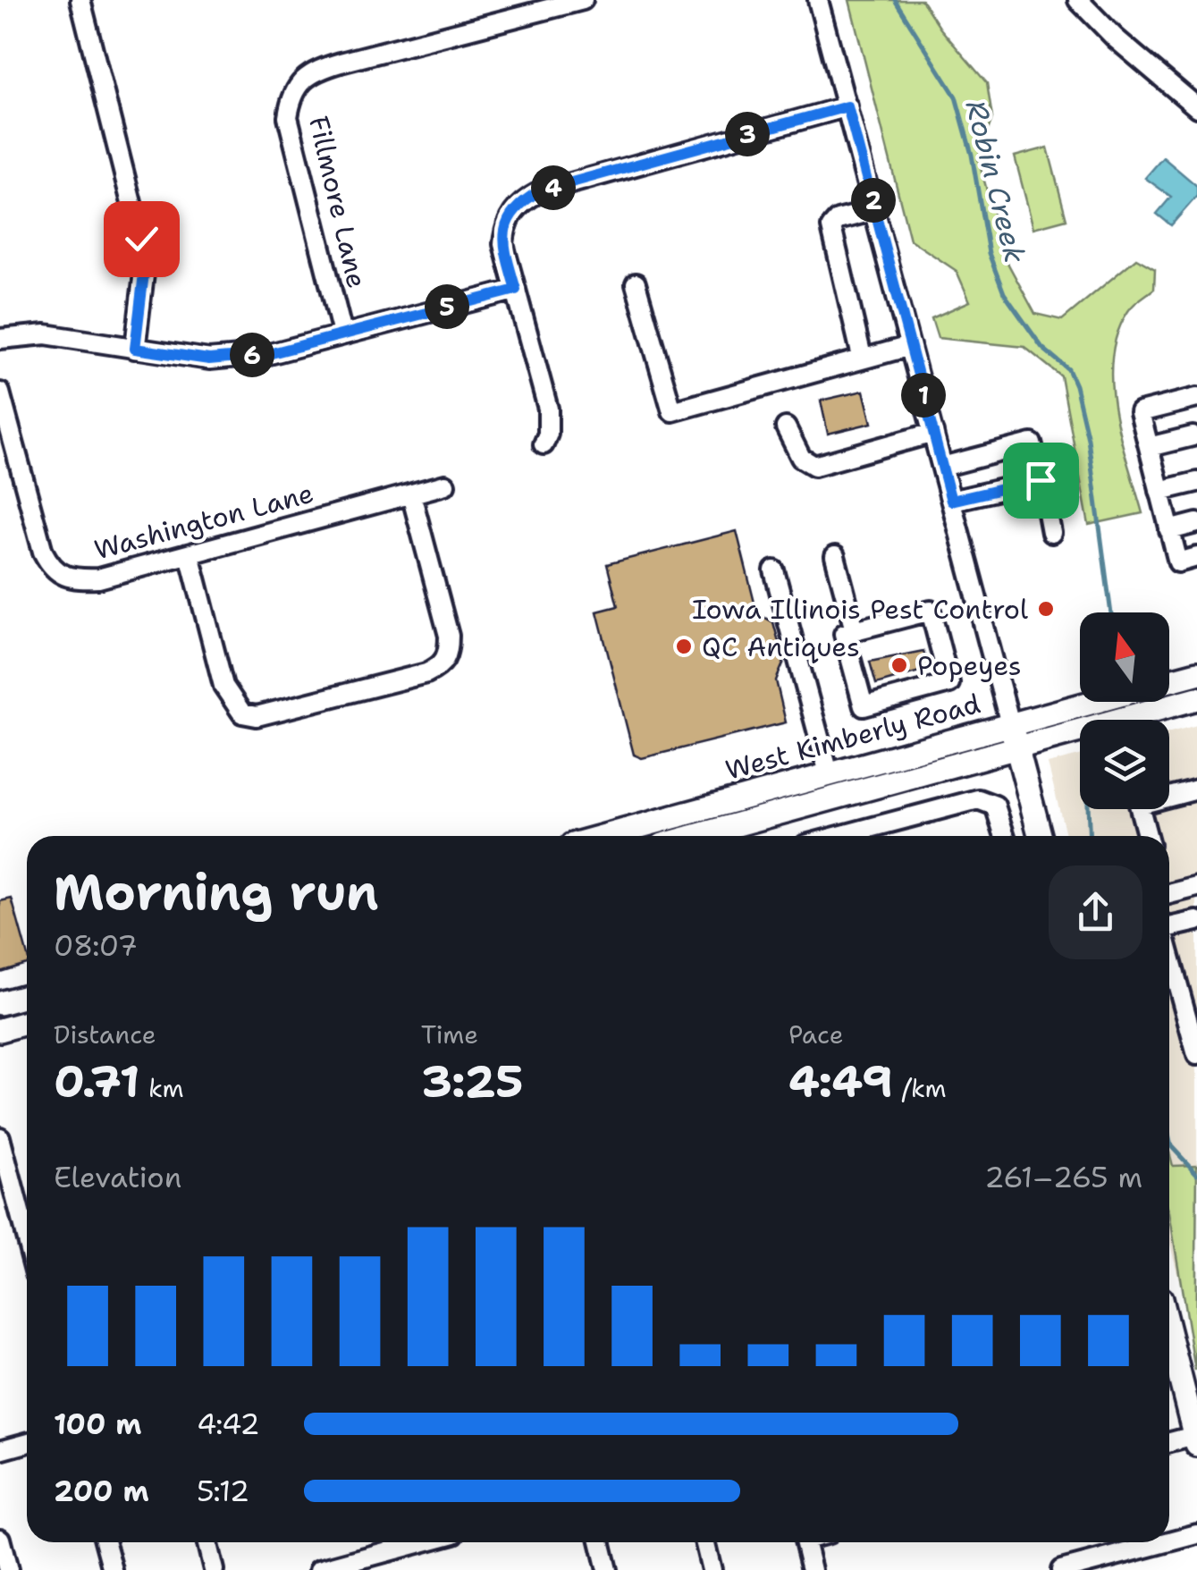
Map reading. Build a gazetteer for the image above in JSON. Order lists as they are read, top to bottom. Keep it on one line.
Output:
{"streets":{"main road":["West Kimberly Road"],"street":["Fillmore Lane","Washington Lane"]},"water":["Robin Creek"],"places":["Iowa Illinois Pest Control","QC Antiques","Popeyes"],"north":"top","page":{"pins":["3","4","2","5","6","1"],"heading":["Morning run","08:07"],"stats":[["Distance","0.71 km"],["Time","3:25"],["Pace","4:49 /km"]],"chart":["Elevation","261–265 m"],"list":[{"name":"100 m","note":"4:42"},{"name":"200 m","note":"5:12"}]}}
